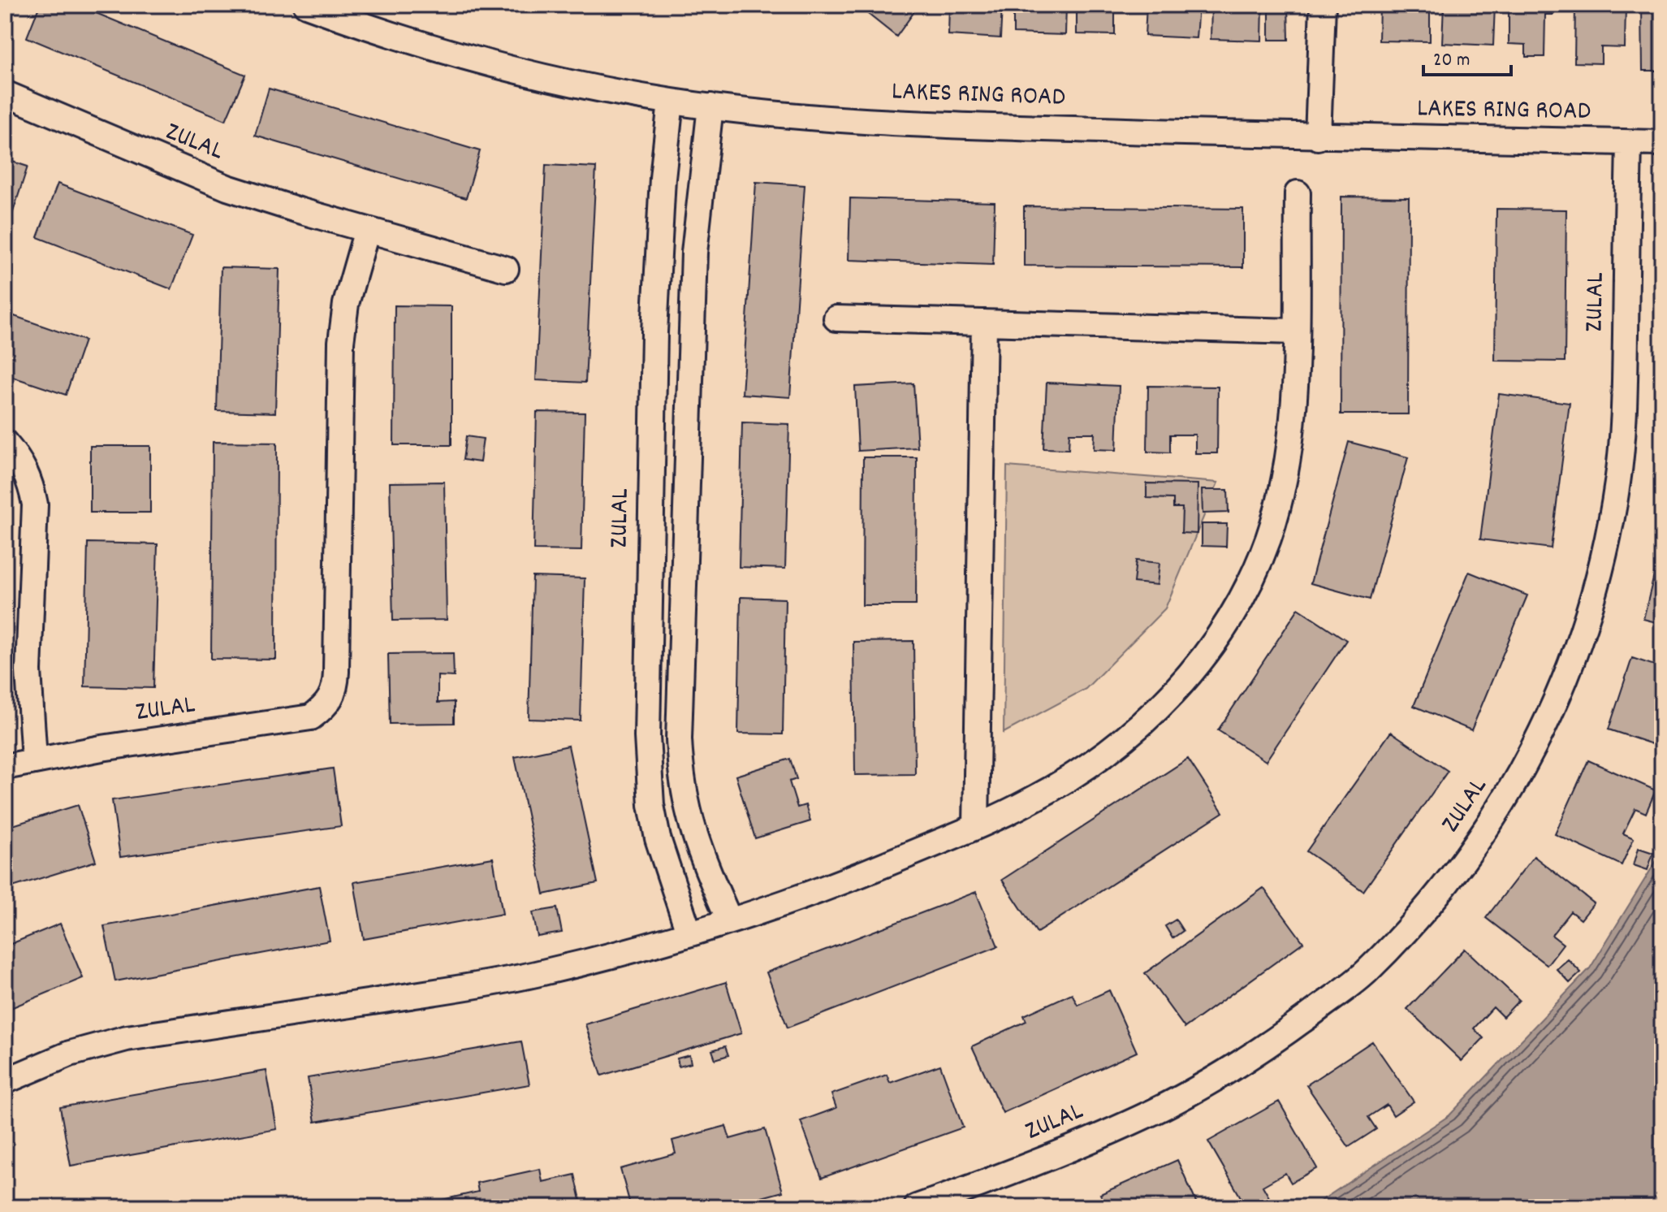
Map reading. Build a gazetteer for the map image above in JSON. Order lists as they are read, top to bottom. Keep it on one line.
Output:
{"streets":{"street":["LAKES RING ROAD","ZULAL"]},"crossings":[["LAKES RING ROAD","ZULAL"]],"scale_bar":"20 m"}
